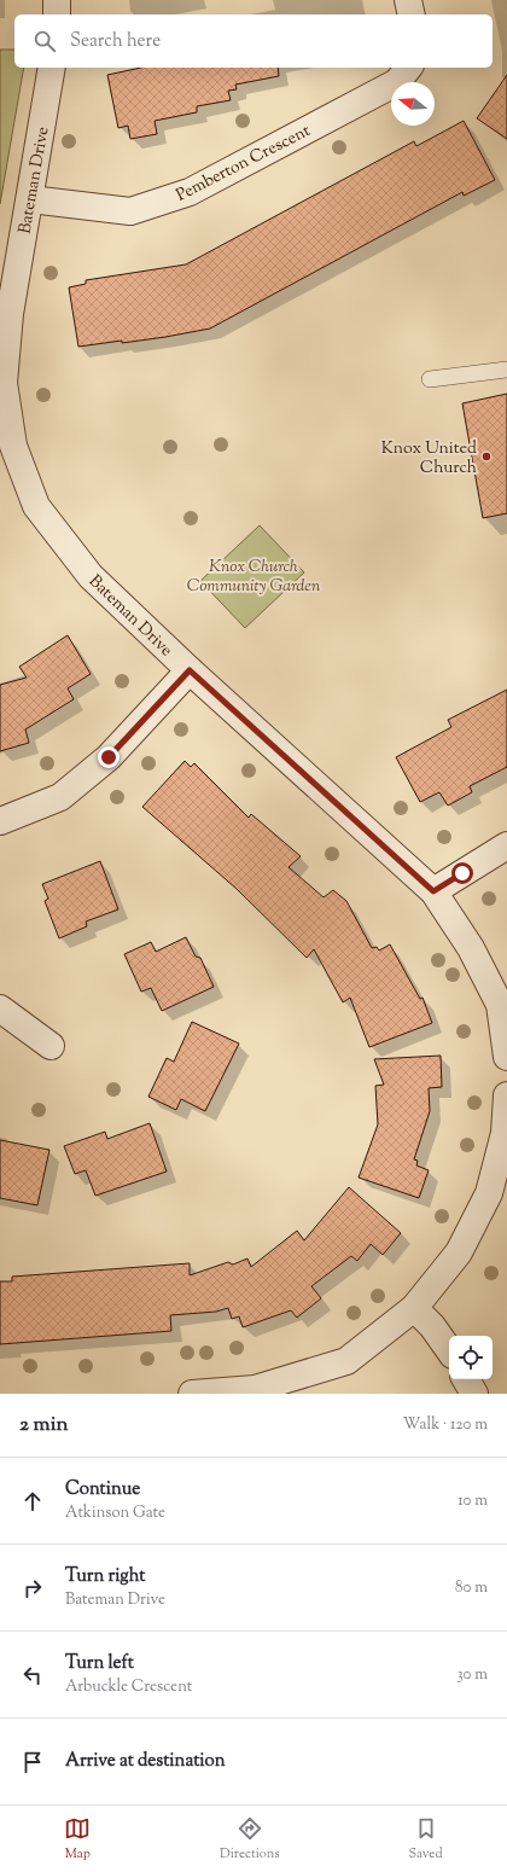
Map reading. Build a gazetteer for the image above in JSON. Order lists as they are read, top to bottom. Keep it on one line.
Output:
{"streets":{"street":["Pemberton Crescent","Bateman Drive"]},"crossings":[["Pemberton Crescent","Bateman Drive"]],"parks":["Knox Church Community Garden"],"places":["Knox United Church"],"north":"left","page":{"search":"Search here","heading":["2 min","Walk · 120 m"],"list":[["Continue","Atkinson Gate","10 m"],["Turn right","Bateman Drive","80 m"],["Turn left","Arbuckle Crescent","30 m"],"Arrive at destination"],"nav":["Map","Directions","Saved"]}}
